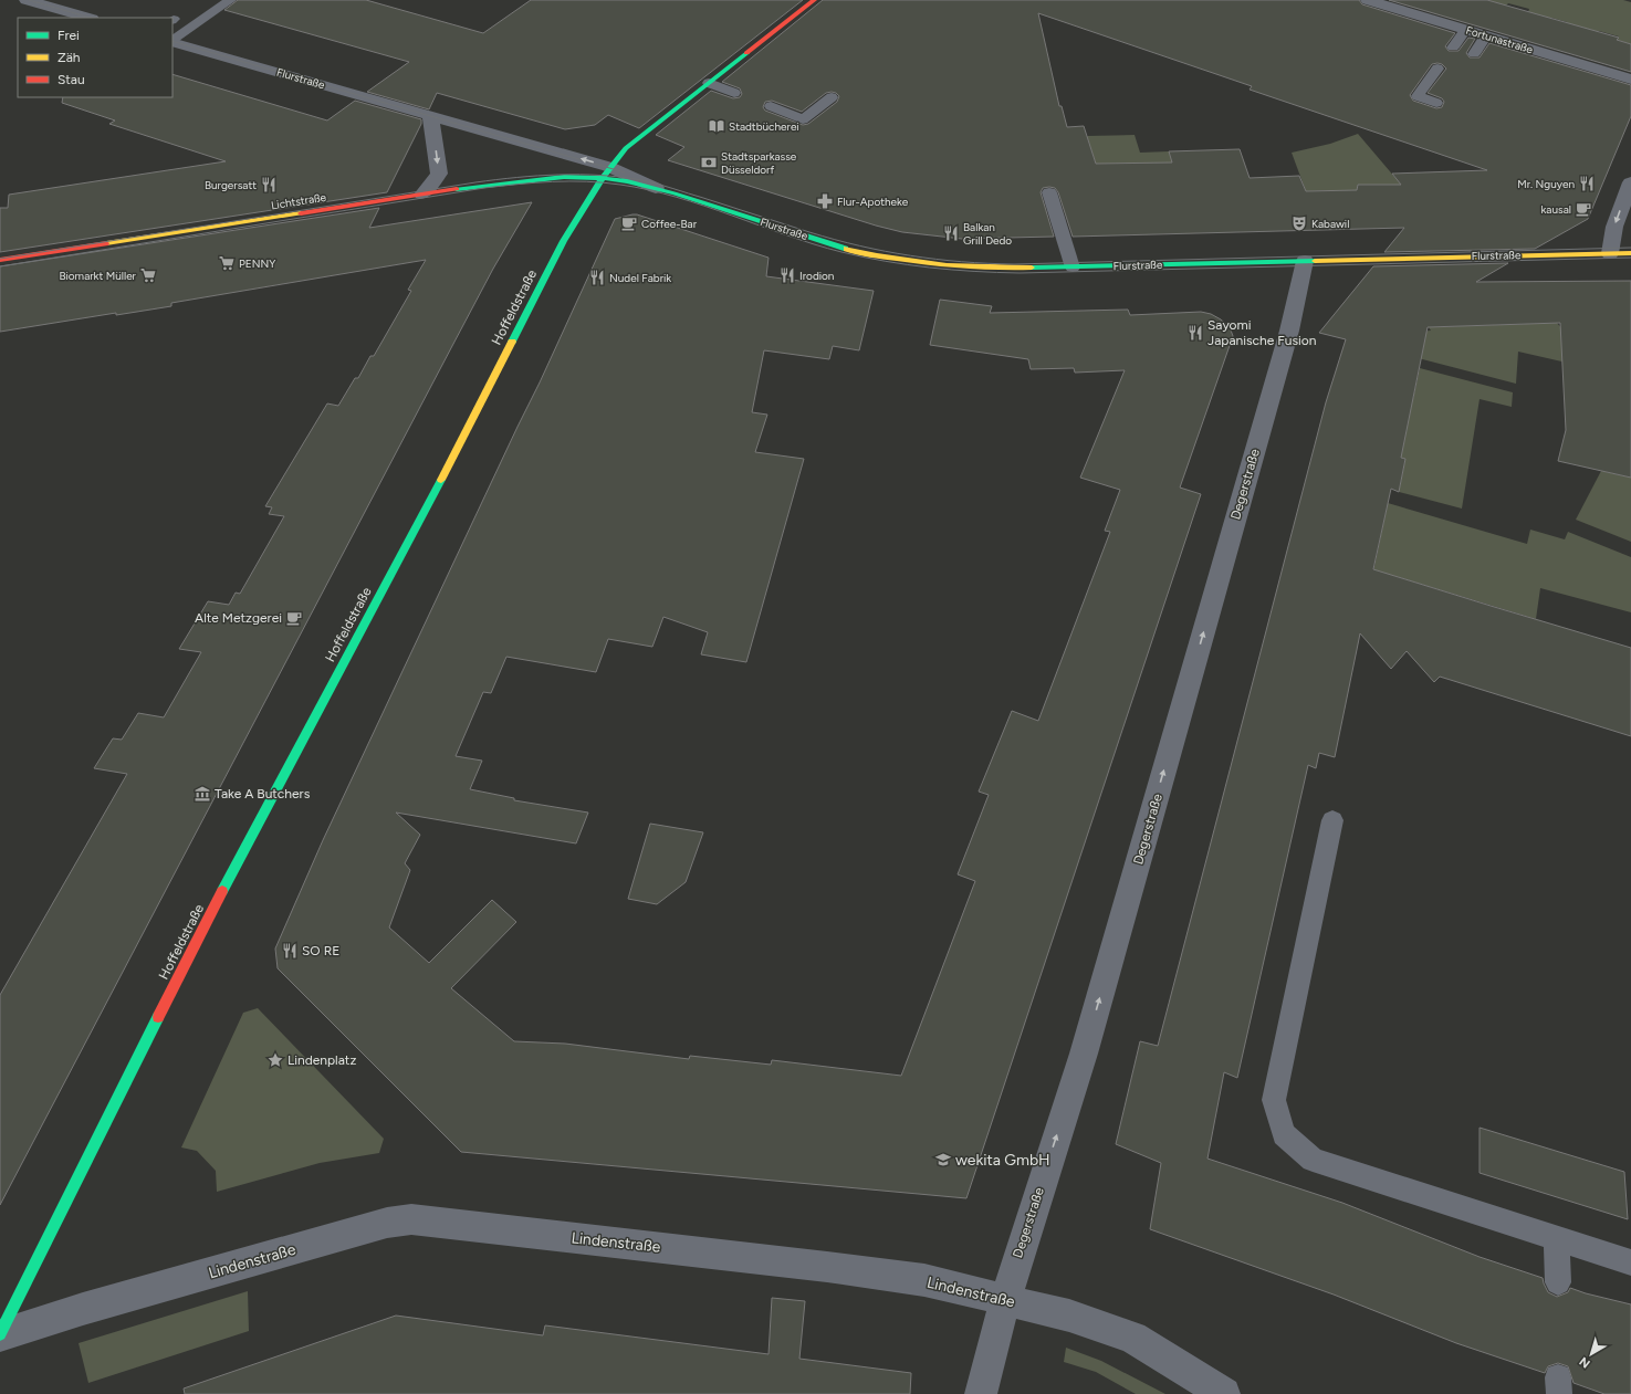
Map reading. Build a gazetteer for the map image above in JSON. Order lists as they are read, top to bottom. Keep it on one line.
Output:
{"streets":{"street":["Fortunastraße","Flurstraße","Lichtstraße","Hoffeldstraße","Degerstraße","Lindenstraße"]},"crossings":[["Flurstraße","Lichtstraße"],["Flurstraße","Hoffeldstraße"],["Flurstraße","Degerstraße"],["Lichtstraße","Hoffeldstraße"],["Hoffeldstraße","Lindenstraße"],["Degerstraße","Lindenstraße"]],"one_way":["Degerstraße"],"places":{"library":["Stadtbücherei"],"bank":["Stadtsparkasse Düsseldorf"],"restaurant":["Mr. Nguyen","Burgersatt","Balkan Grill Dedo","Irodion","Nudel Fabrik","Sayomi Japanische Fusion","SO RE"],"pharmacy":["Flur-Apotheke"],"cafe":["kausal","Coffee-Bar","Alte Metzgerei"],"theatre":["Kabawil"],"supermarket":["PENNY","Biomarkt Müller"],"museum":["Take A Butchers"],"place":["Lindenplatz"],"school or university":["wekita GmbH"]},"legend":["Frei","Zäh","Stau"],"north":"bottom left"}
